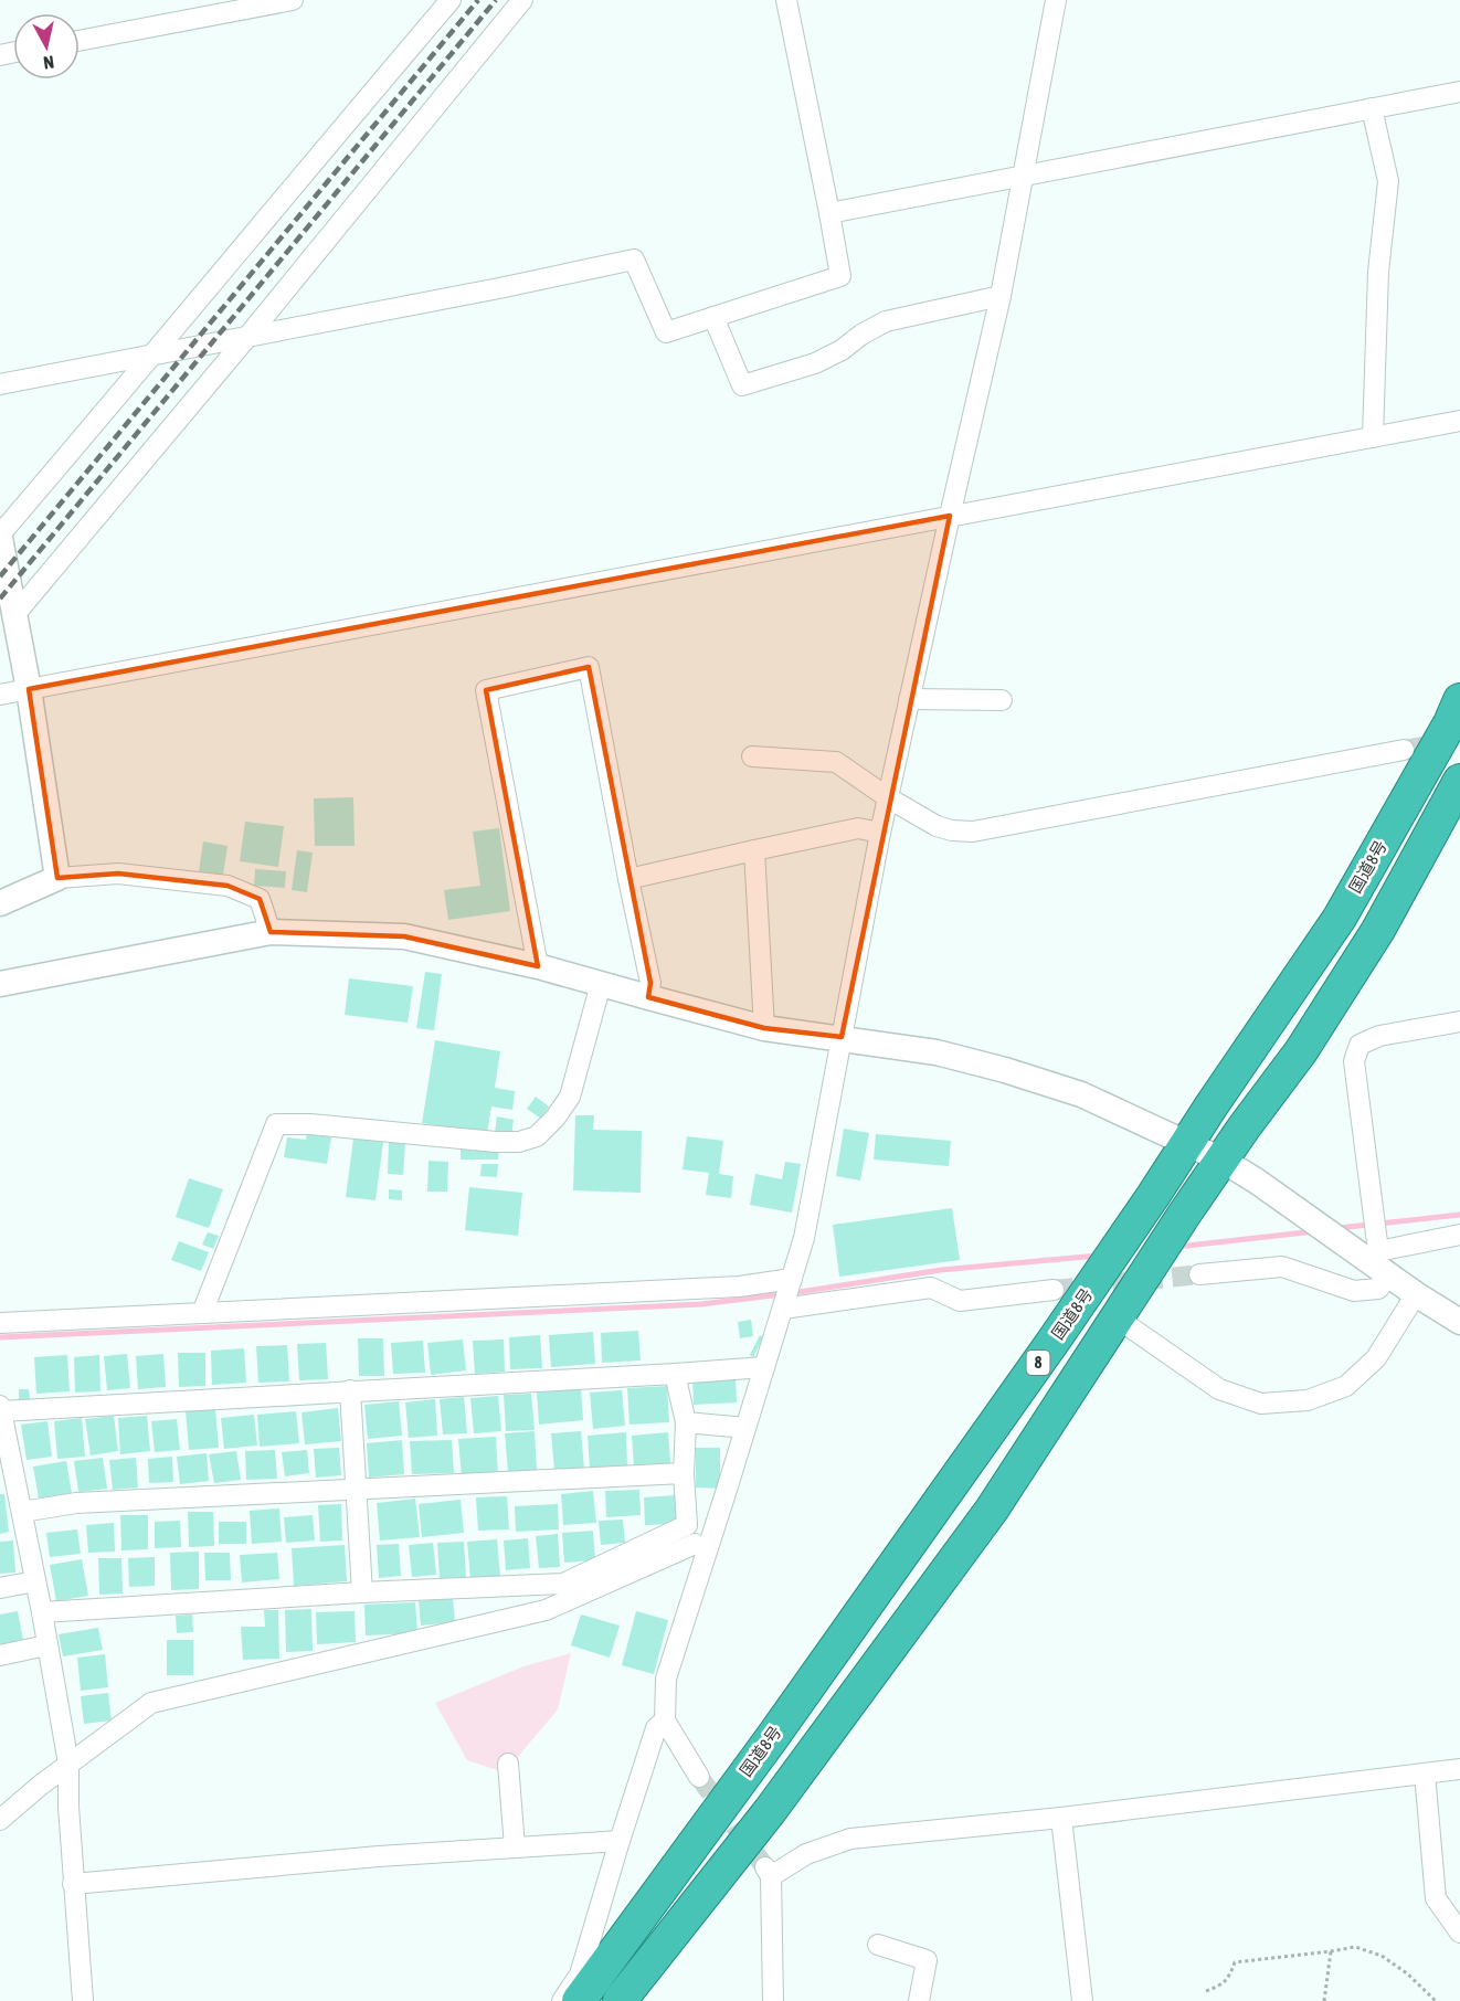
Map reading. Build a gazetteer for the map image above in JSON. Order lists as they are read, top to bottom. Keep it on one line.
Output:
{"streets":{"highway":["国道8号","8"]},"north":"bottom"}
